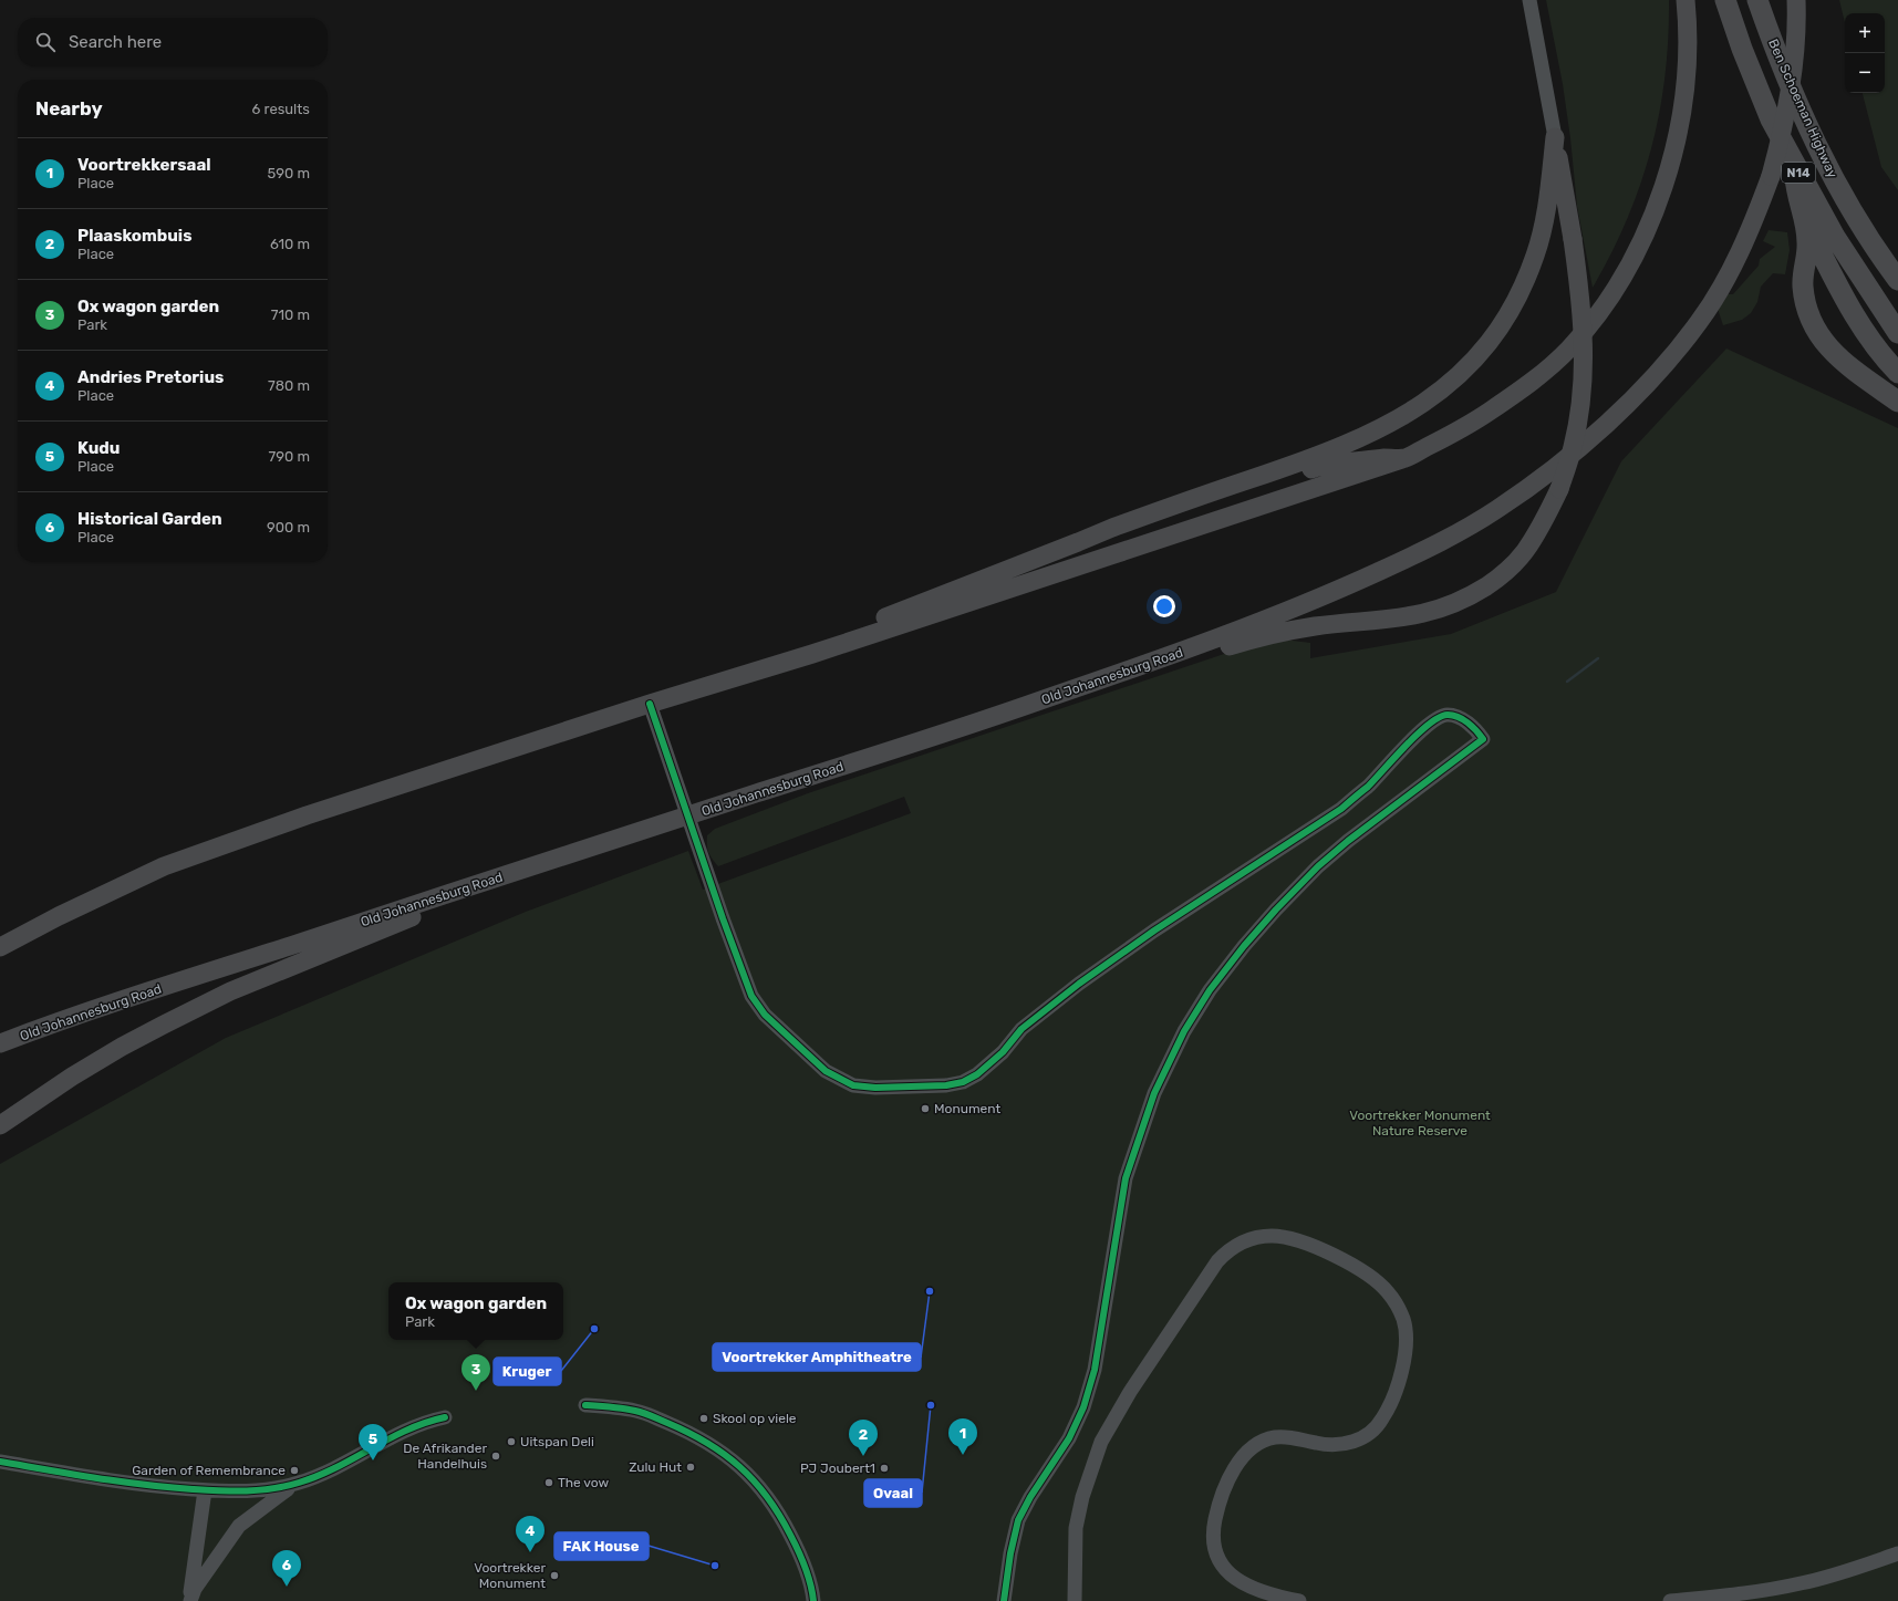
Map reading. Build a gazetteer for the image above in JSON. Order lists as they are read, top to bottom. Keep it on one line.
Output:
{"streets":{"highway":["Ben Schoeman Highway","N14"],"main road":["Old Johannesburg Road"]},"parks":["Voortrekker Monument Nature Reserve"],"places":["Monument","Voortrekker Amphitheatre","Kruger","Ovaal","Skool op viele","Uitspan Deli","De Afrikander Handelhuis","Zulu Hut","PJ Joubert1","Garden of Remembrance","The vow","FAK House","Voortrekker Monument"],"page":{"map_buttons":["+","−"],"search":"Search here","heading":["Nearby","6 results"],"list":[{"mark":"1","name":"Voortrekkersaal","note":"Place","value":"590 m"},{"mark":"2","name":"Plaaskombuis","note":"Place","value":"610 m"},{"mark":"3","name":"Ox wagon garden","note":"Park","value":"710 m"},{"mark":"4","name":"Andries Pretorius","note":"Place","value":"780 m"},{"mark":"5","name":"Kudu","note":"Place","value":"790 m"},{"mark":"6","name":"Historical Garden","note":"Place","value":"900 m"}],"popup":["Ox wagon garden","Park"],"pins":["3","1","2","5","4","6"]}}
